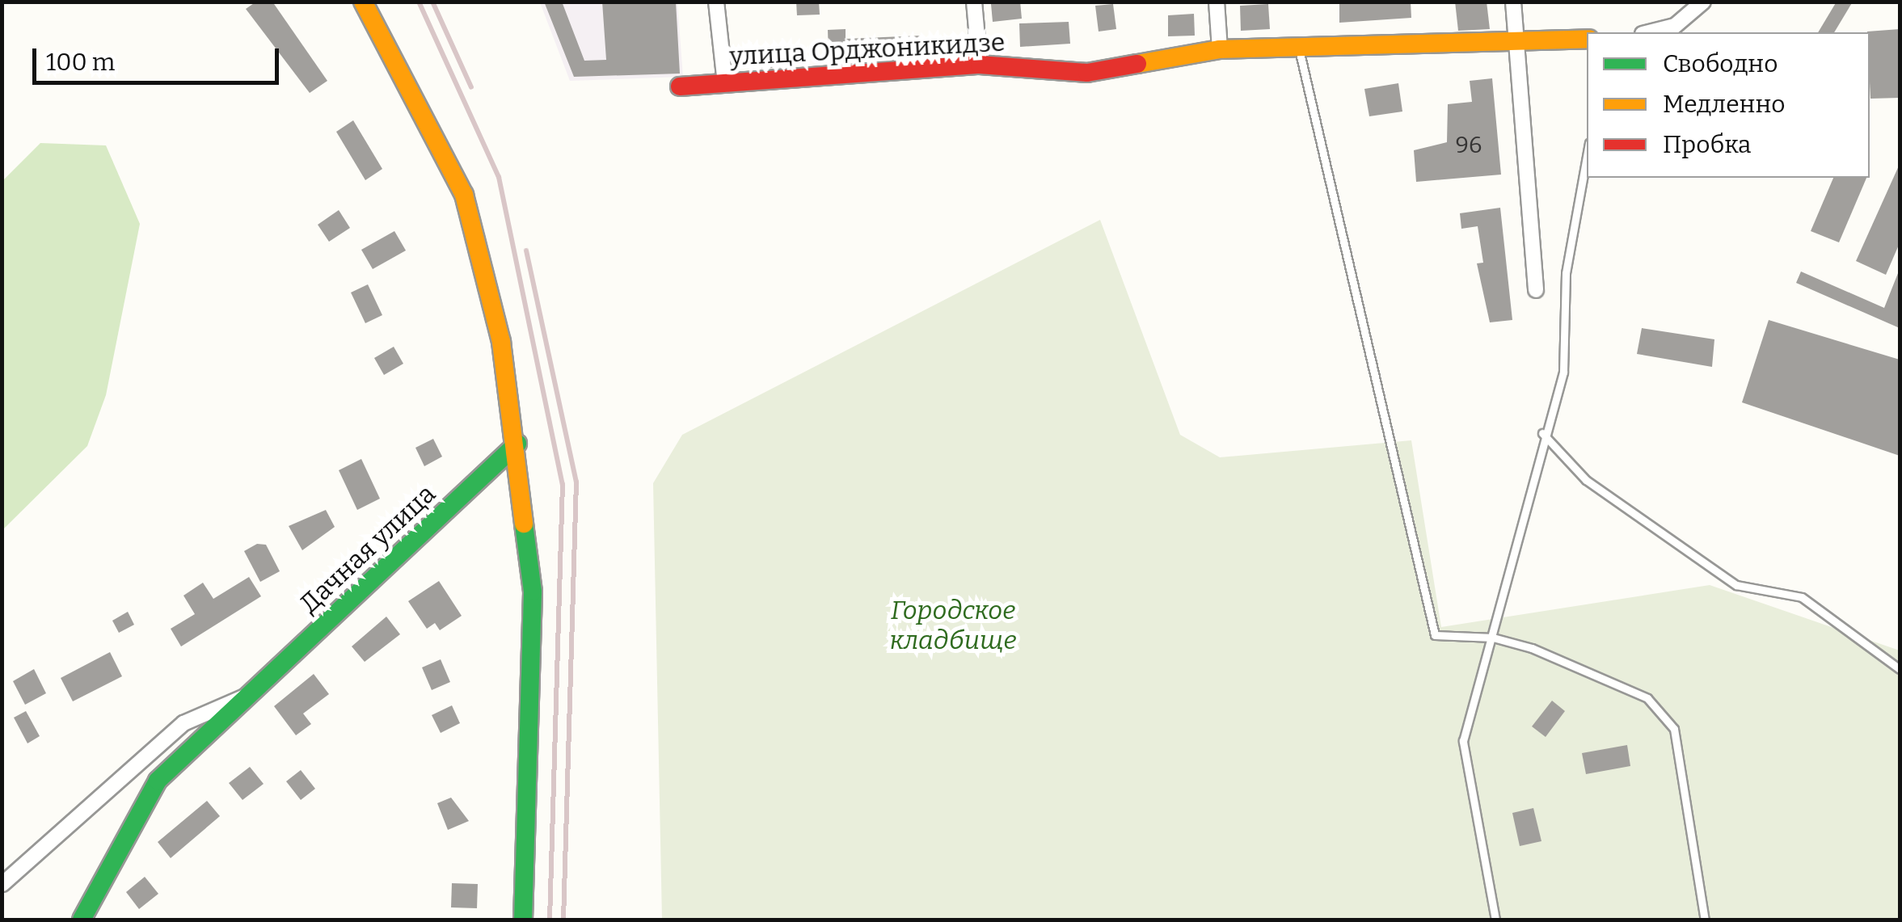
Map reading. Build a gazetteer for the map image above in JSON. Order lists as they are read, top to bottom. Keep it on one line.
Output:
{"streets":{"street":["улица Орджоникидзе","Дачная улица"]},"parks":["Городское кладбище"],"house_numbers":["96"],"legend":["Свободно","Медленно","Пробка"],"scale_bar":"100 m"}
